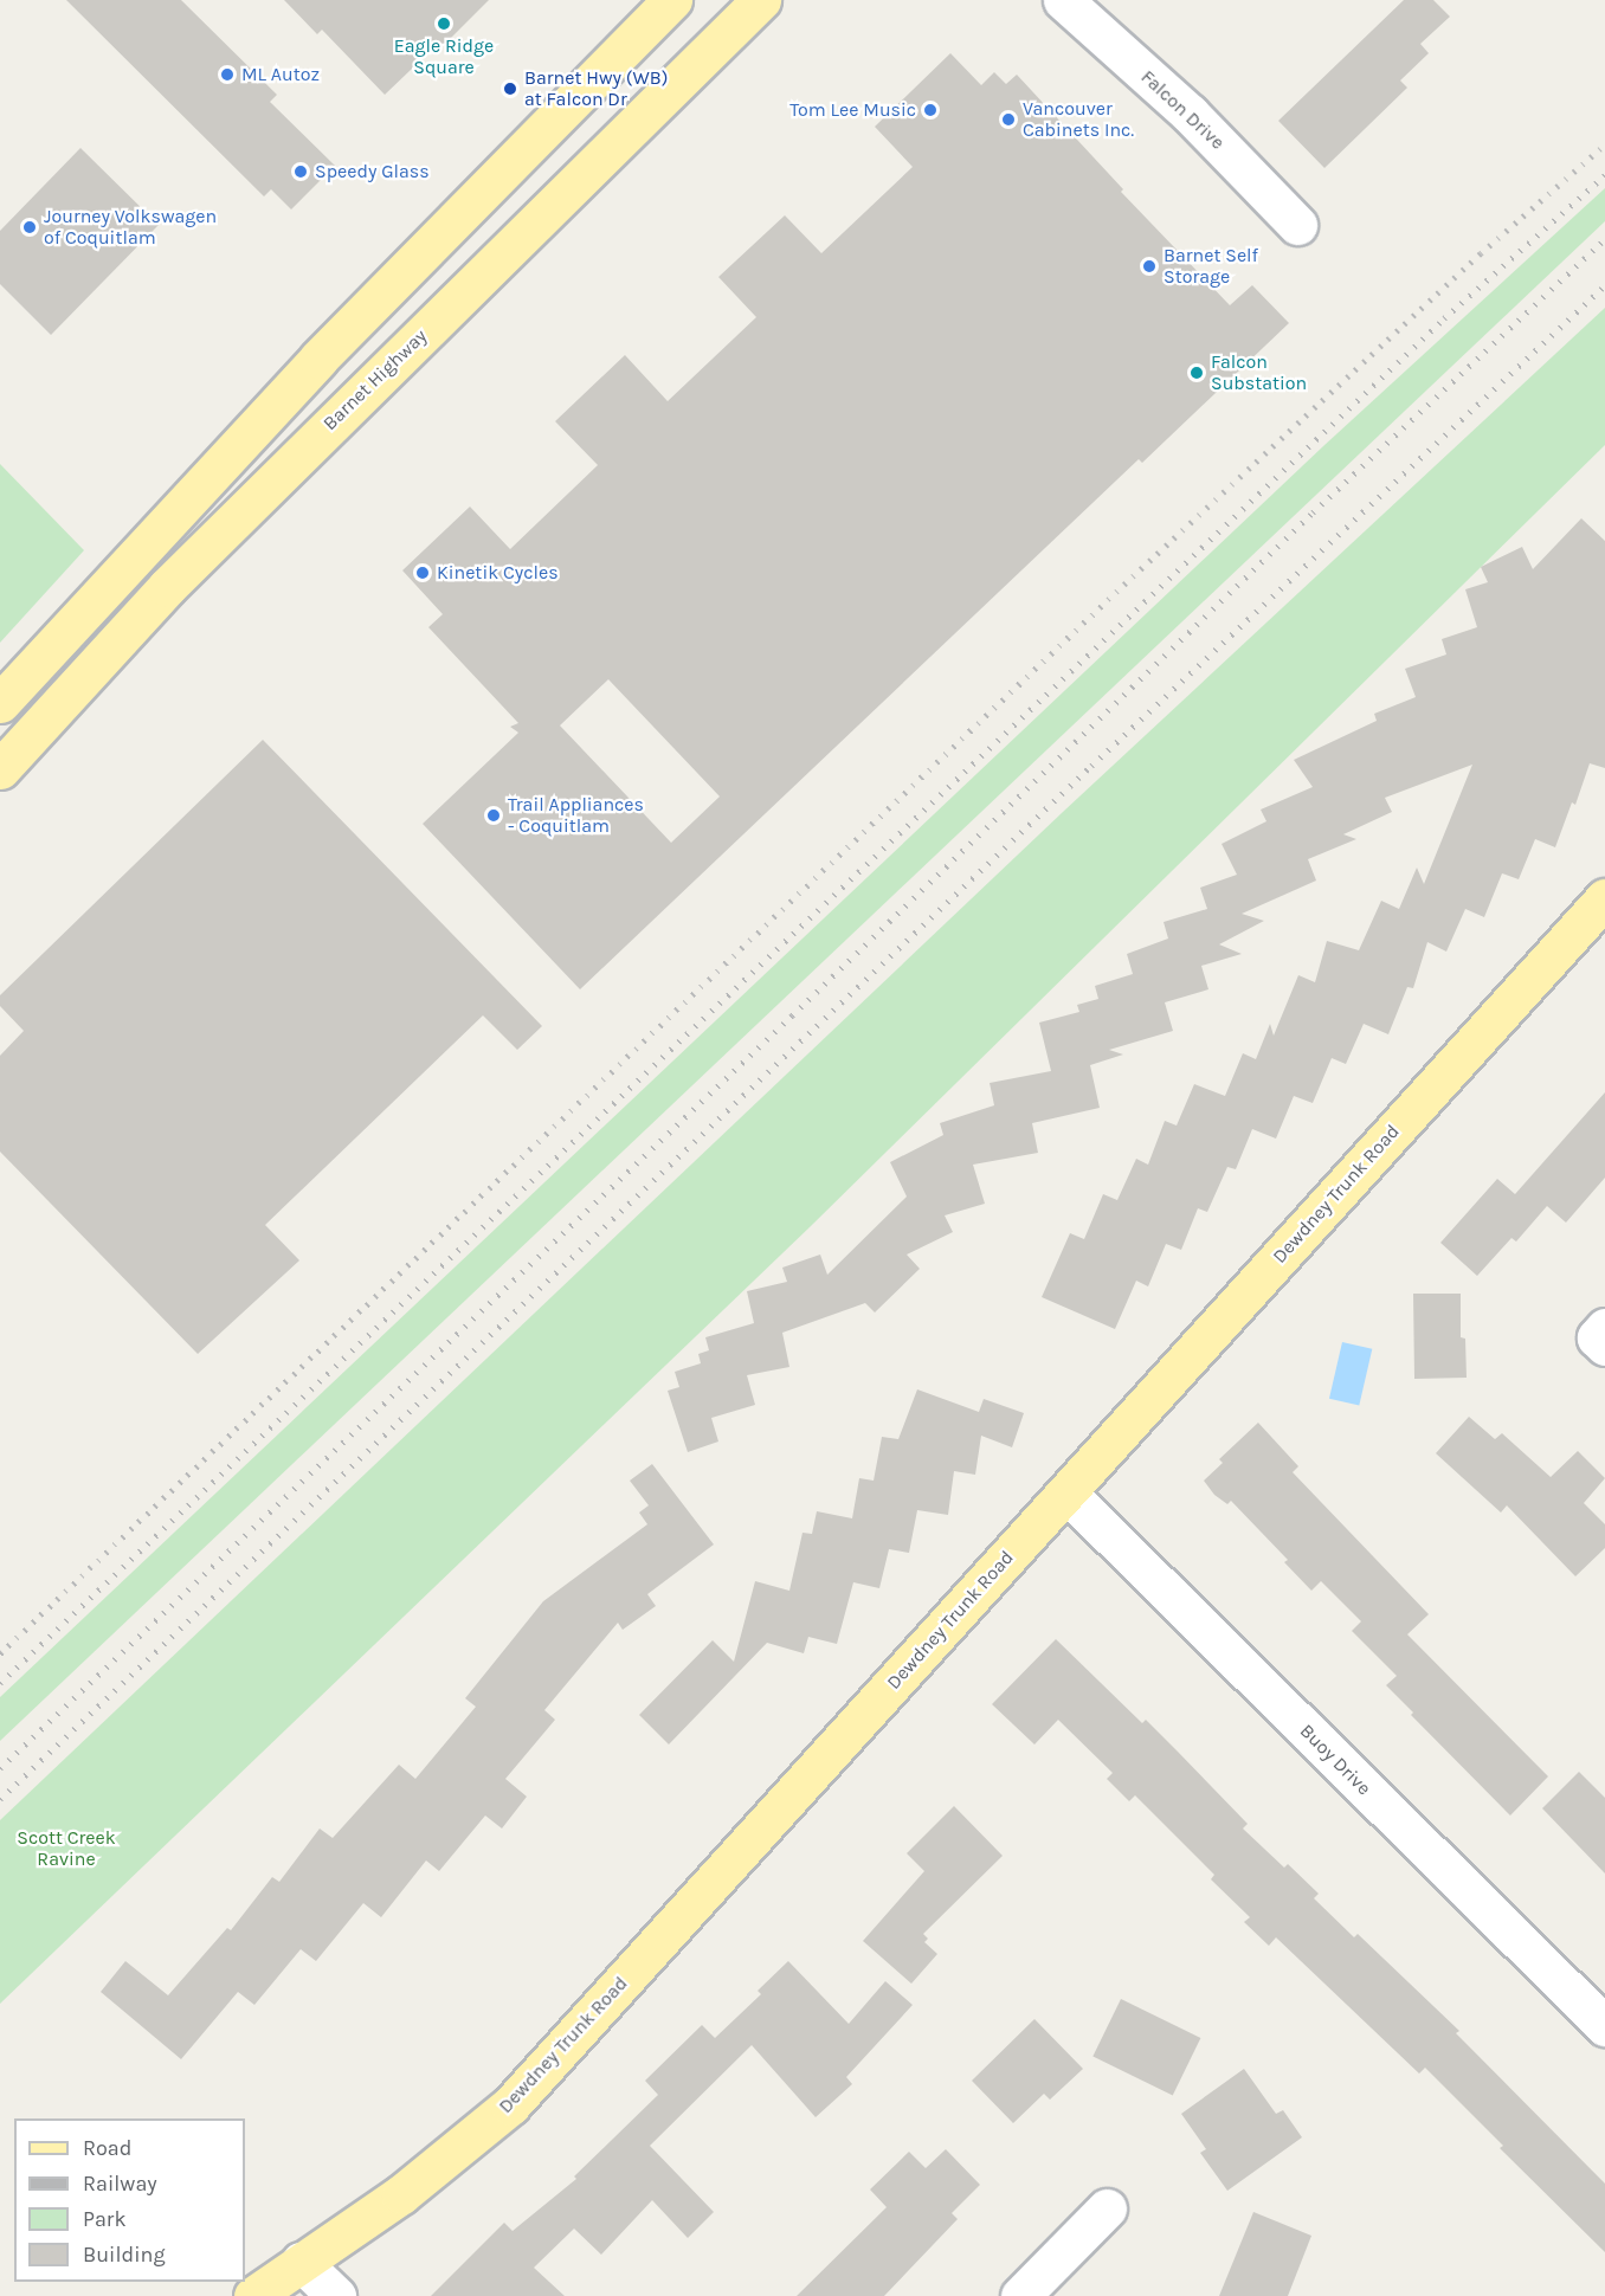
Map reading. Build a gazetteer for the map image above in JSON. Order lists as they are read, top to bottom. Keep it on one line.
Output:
{"streets":{"main road":["Barnet Highway","Dewdney Trunk Road"],"street":["Falcon Drive","Buoy Drive"]},"crossings":[["Dewdney Trunk Road","Buoy Drive"]],"parks":["Scott Creek Ravine"],"places":["Eagle Ridge Square","ML Autoz","Barnet Hwy (WB) at Falcon Dr","Tom Lee Music","Vancouver Cabinets Inc.","Speedy Glass","Journey Volkswagen of Coquitlam","Barnet Self Storage","Falcon Substation","Kinetik Cycles","Trail Appliances - Coquitlam"],"legend":["Road","Railway","Park","Building"]}
